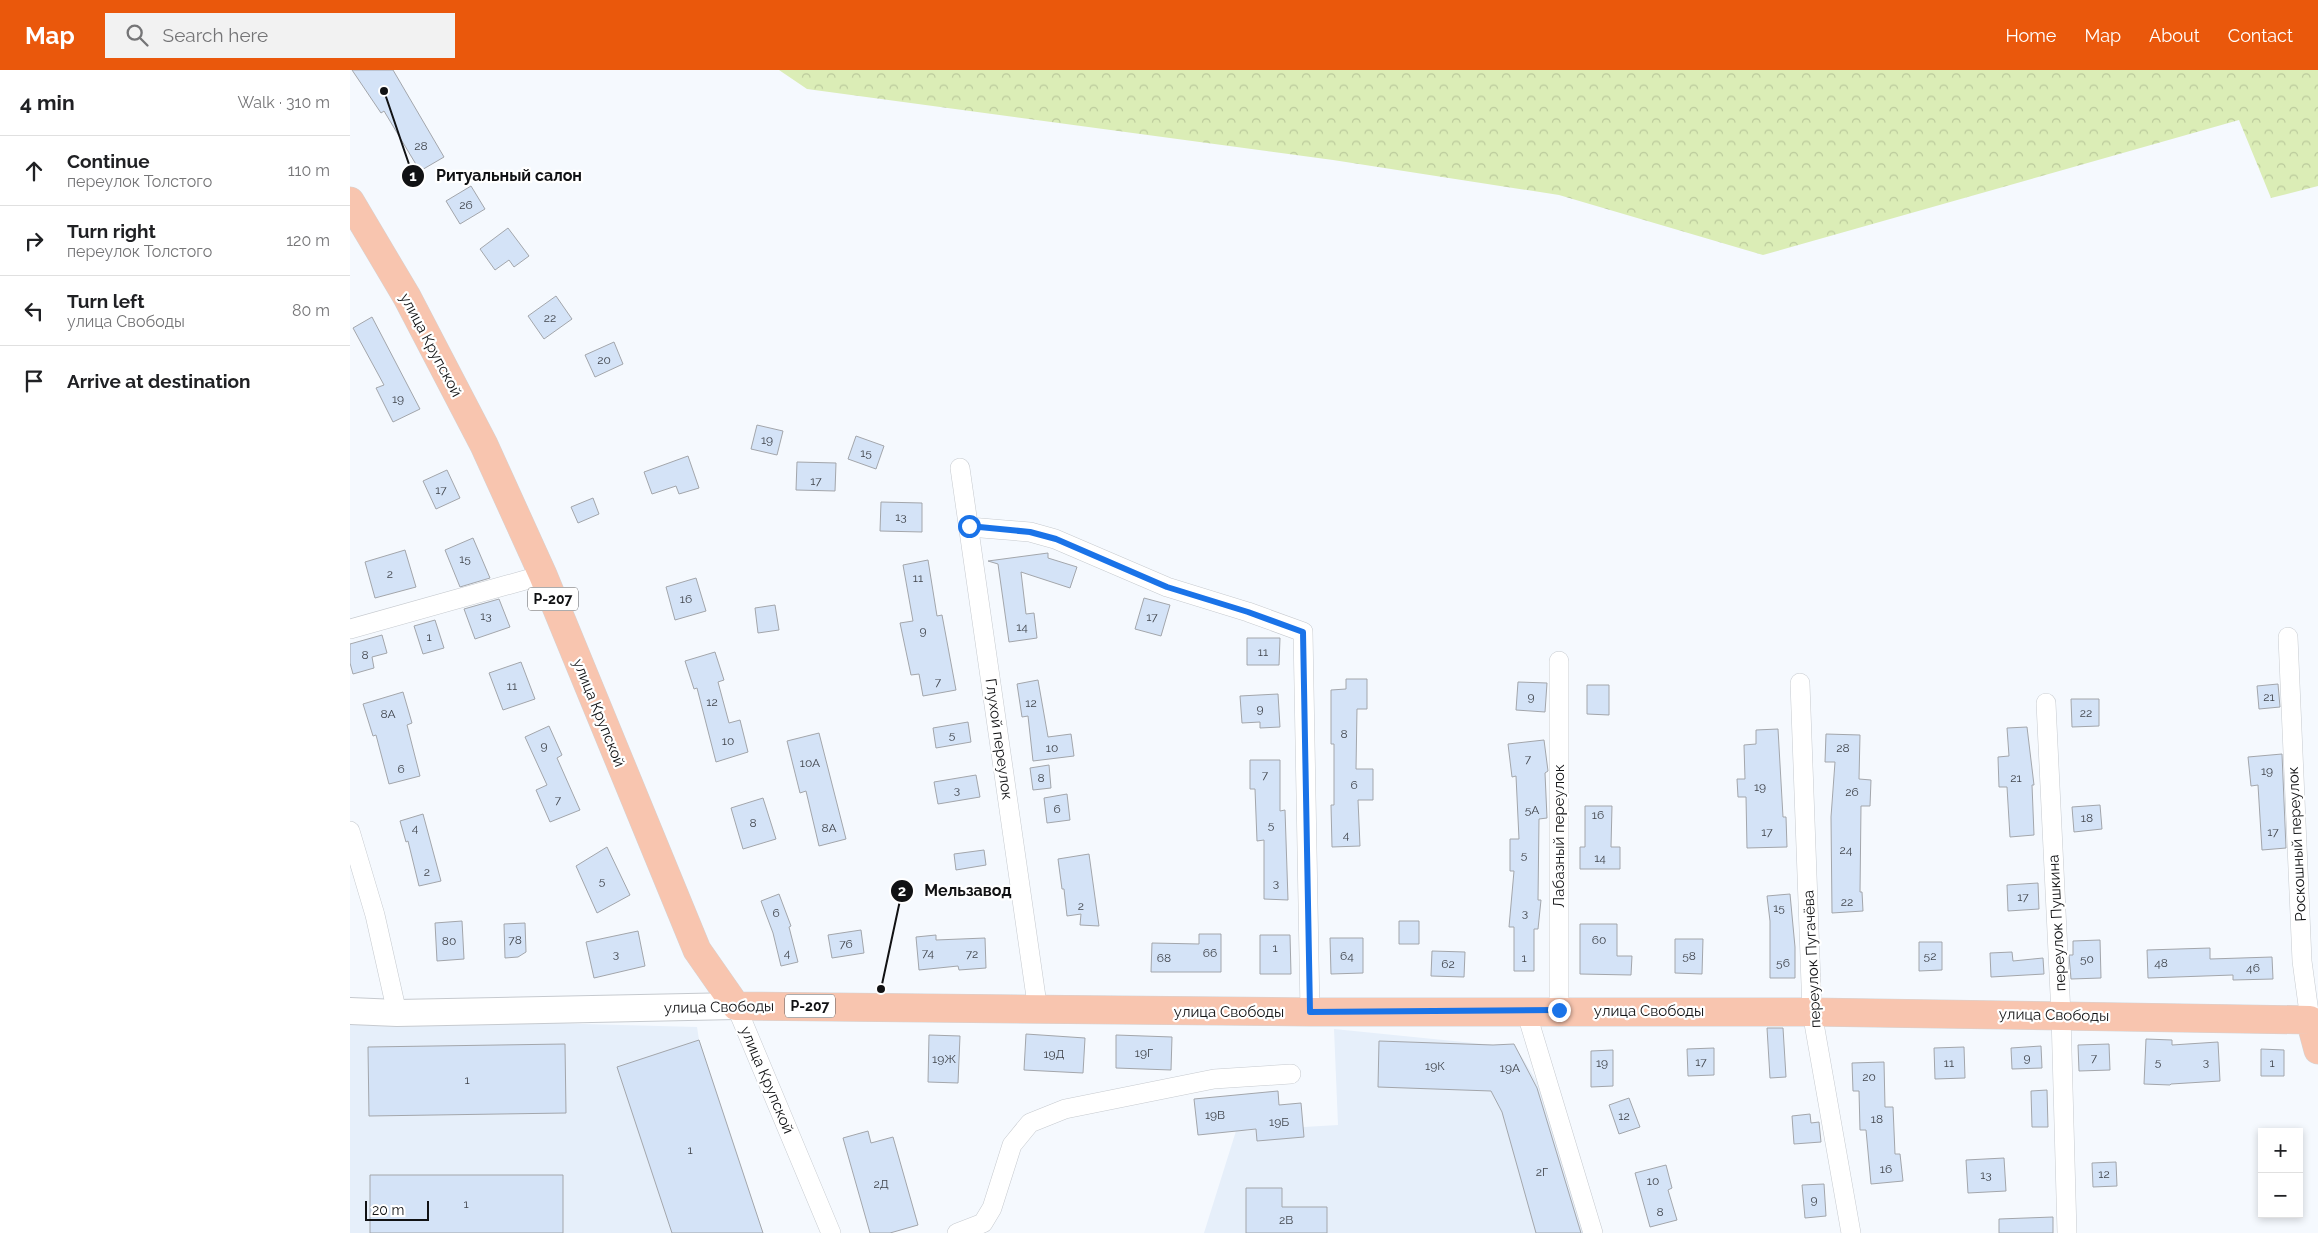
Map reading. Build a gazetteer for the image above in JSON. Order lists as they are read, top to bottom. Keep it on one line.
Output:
{"streets":{"main road":["улица Крупской","Р-207","Роскошный переулок","улица Свободы"],"street":["Глухой переулок","Лабазный переулок","переулок Пушкина","переулок Пугачёва"]},"crossings":[["улица Крупской","улица Свободы"],["Глухой переулок","улица Свободы"],["Лабазный переулок","улица Свободы"],["Роскошный переулок","улица Свободы"],["переулок Пушкина","улица Свободы"],["переулок Пугачёва","улица Свободы"]],"places":["Ритуальный салон","Мельзавод"],"house_numbers":["28","26","22","20","19","19","15","17","17","13","15","2","11","16","13","17","14","9","1","11","8","7","11","9","21","12","12","9","22","8А","8","5","10","9","10","28","7","10А","6","19","7","8","21","6","19","3","26","7","6","5А","16","18","8","5","4","8А","17","17","4","24","5","14","2","5","3","17","22","2","15","6","3","78","60","80","76","1","4","74","66","3","72","64","58","52","68","1","50","56","48","62","46","19Г","19Д","9","7","19Ж","17","5","3","19","11","1","19К","19А","20","1","19В","12","18","19Б","1","16","2Г","12","13","10","2Д","9","1","8","2В"],"scale_bar":"20 m","page":{"header":"Map","search":"Search here","nav":["Home","Map","About","Contact"],"heading":["4 min","Walk · 310 m"],"list":[["Continue","переулок Толстого","110 m"],["Turn right","переулок Толстого","120 m"],["Turn left","улица Свободы","80 m"],"Arrive at destination"],"map_buttons":["+","−"],"scale":"20 m"}}
